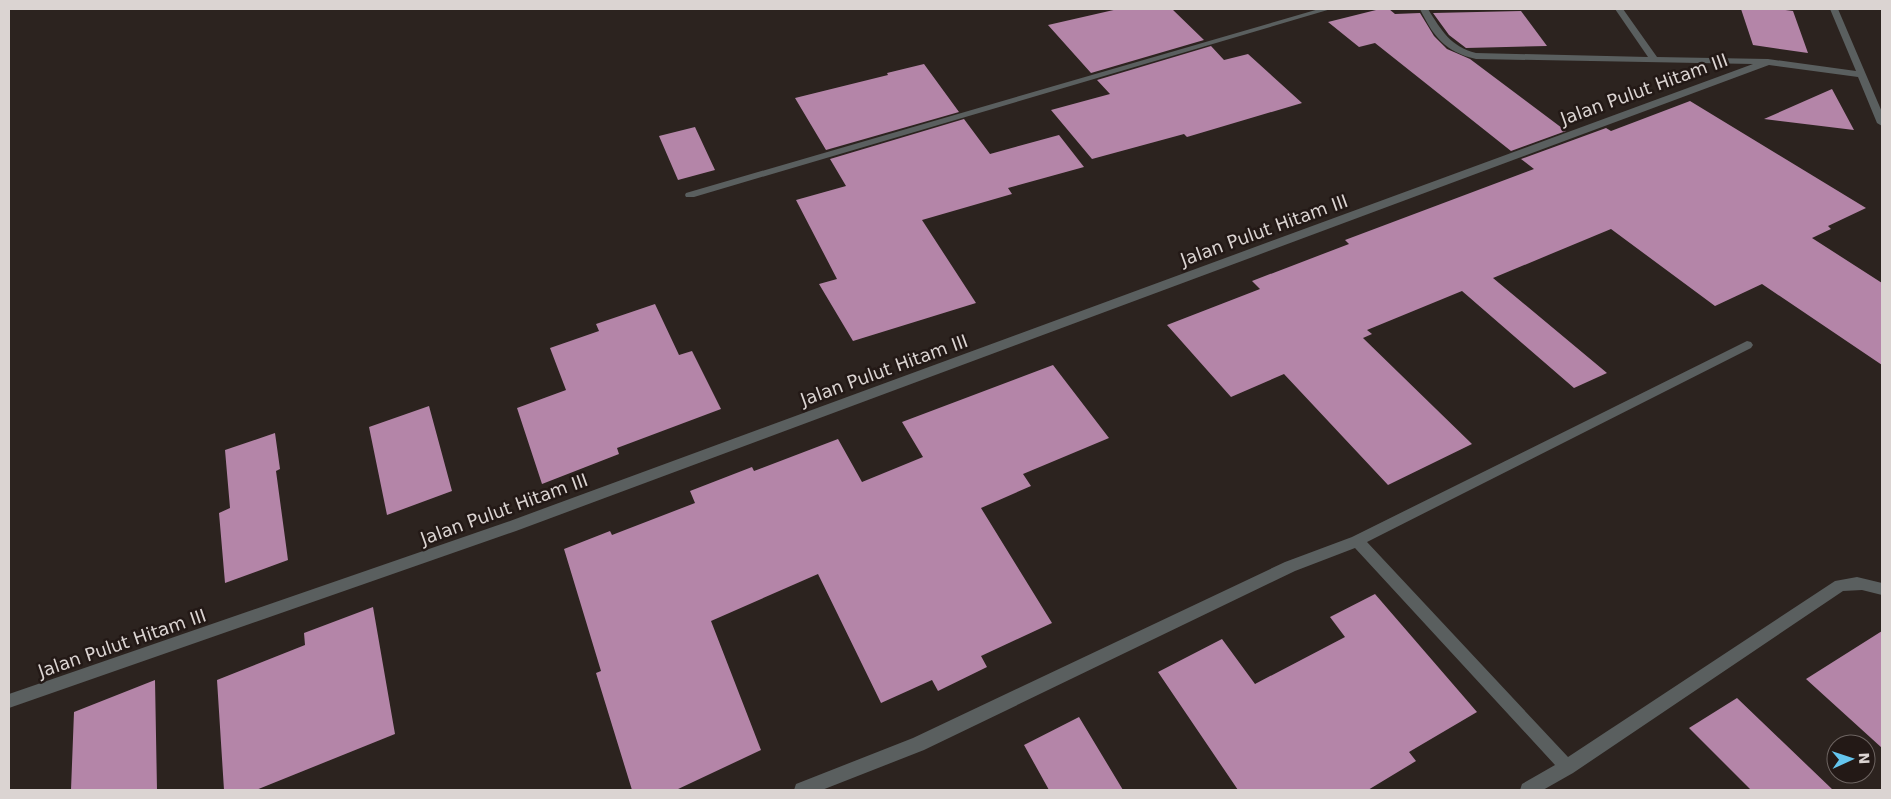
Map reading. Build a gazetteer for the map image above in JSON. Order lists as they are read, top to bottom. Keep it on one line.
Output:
{"streets":{"street":["Jalan Pulut Hitam III"]},"north":"right"}
